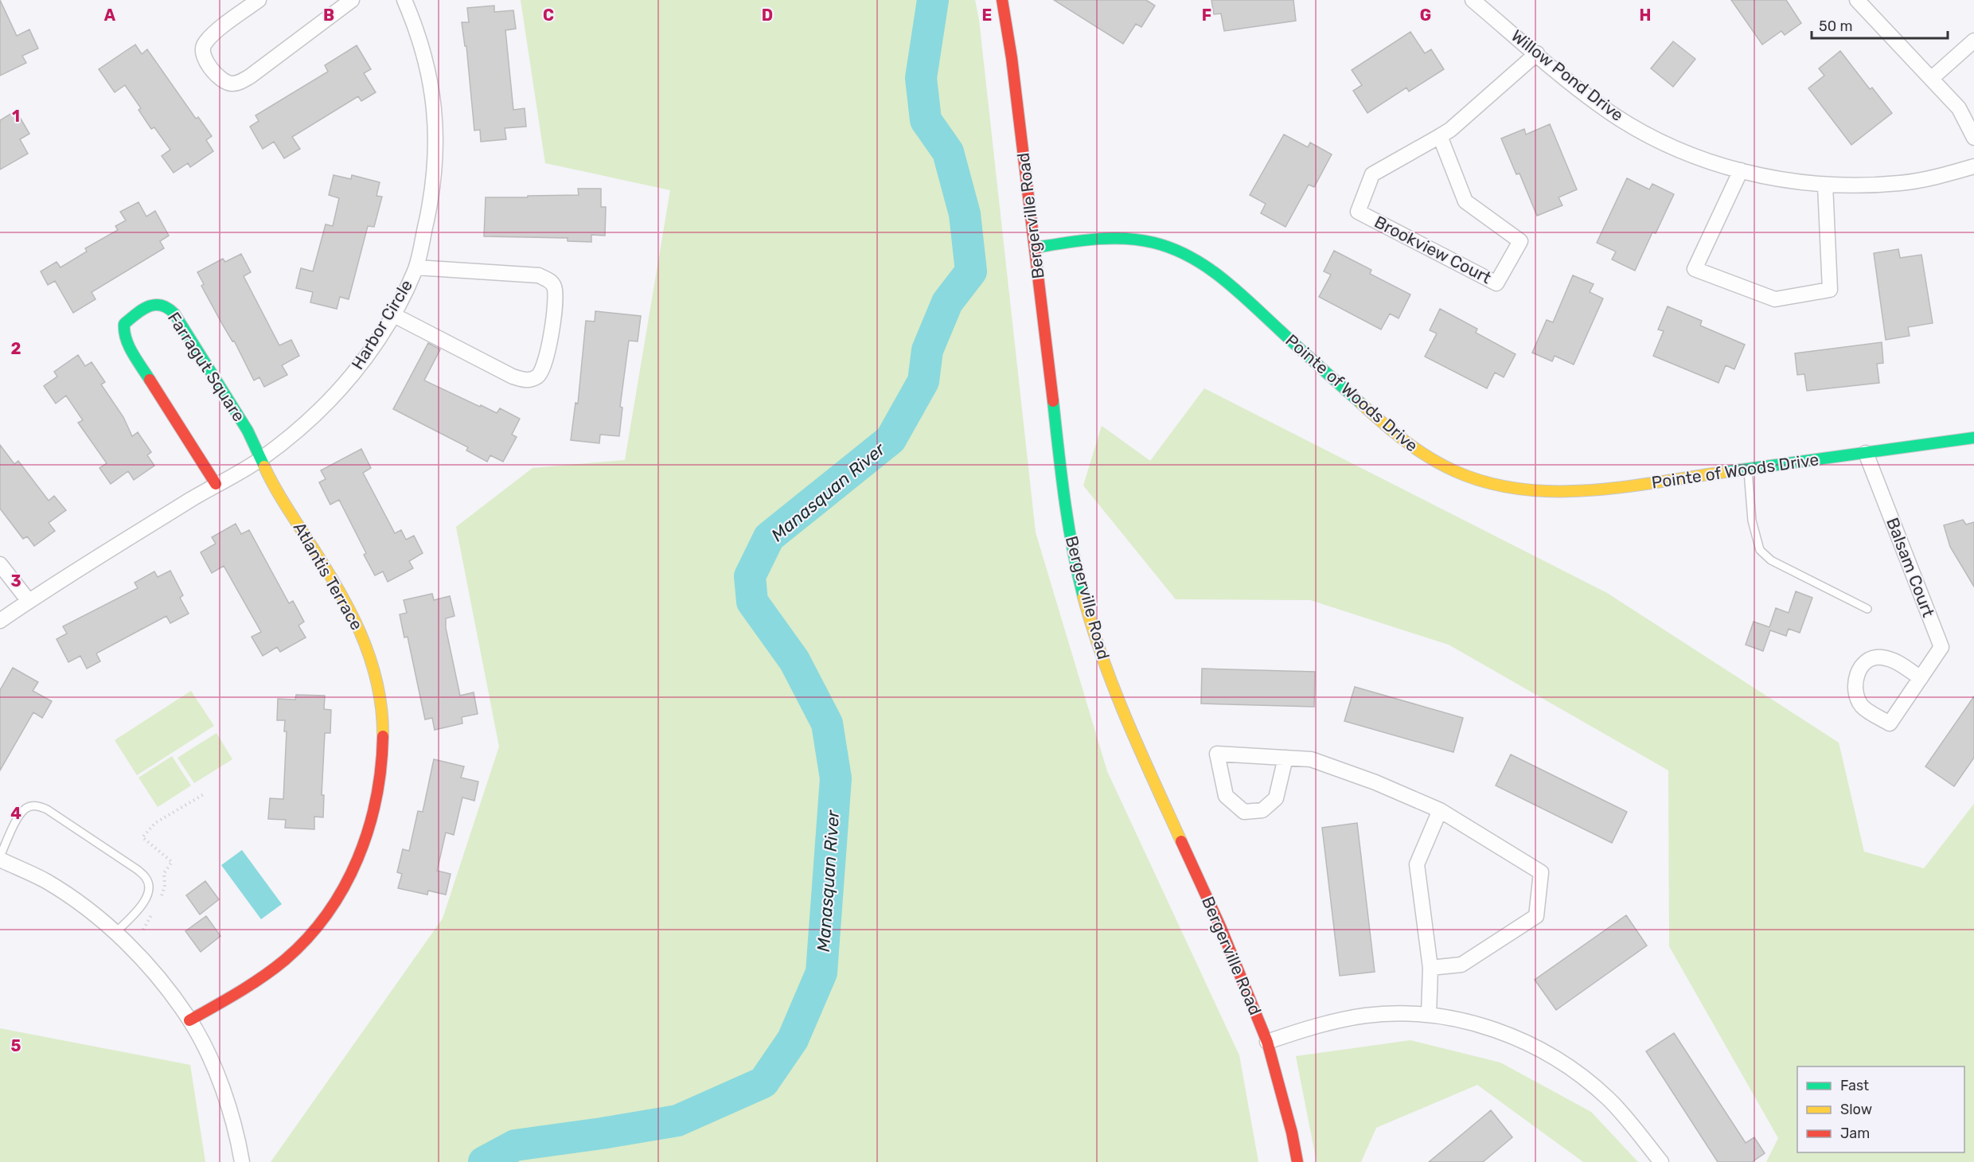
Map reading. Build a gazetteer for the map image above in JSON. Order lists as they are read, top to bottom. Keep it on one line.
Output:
{"streets":{"street":["Willow Pond Drive","Bergerville Road","Brookview Court","Harbor Circle","Farragut Square","Pointe of Woods Drive","Balsam Court","Atlantis Terrace"]},"crossings":[["Willow Pond Drive","Brookview Court"],["Bergerville Road","Pointe of Woods Drive"],["Harbor Circle","Farragut Square"],["Harbor Circle","Atlantis Terrace"],["Farragut Square","Atlantis Terrace"],["Pointe of Woods Drive","Balsam Court"]],"water":["Manasquan River"],"legend":["Fast","Slow","Jam"],"scale_bar":"50 m","grid":{"columns":["A","B","C","D","E","F","G","H"],"rows":["1","2","3","4","5"]}}
